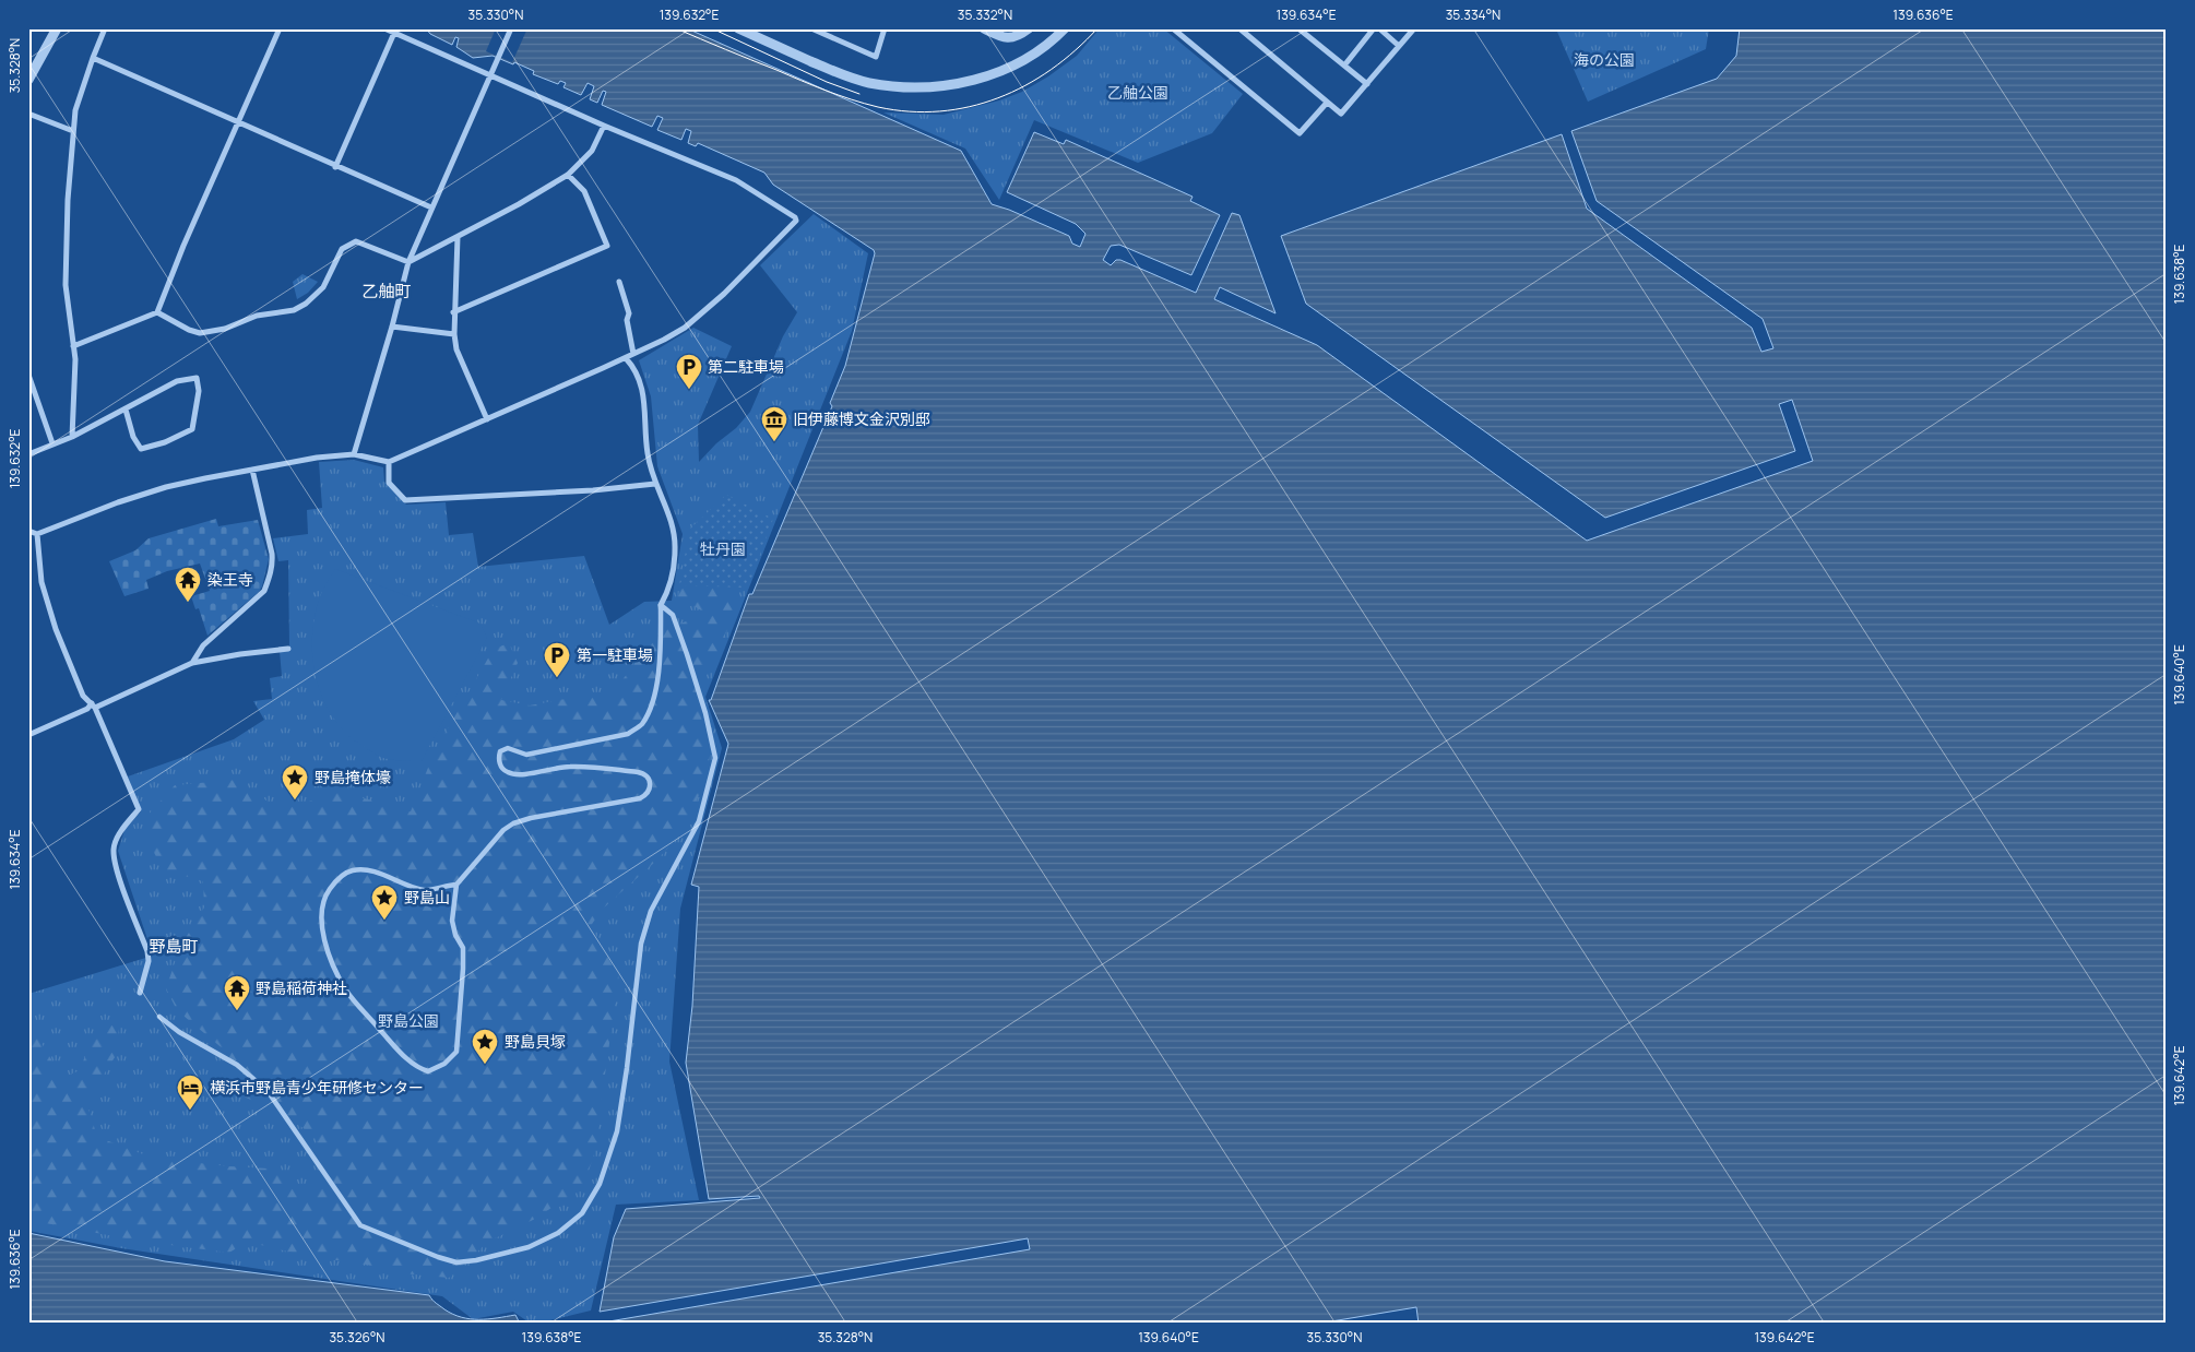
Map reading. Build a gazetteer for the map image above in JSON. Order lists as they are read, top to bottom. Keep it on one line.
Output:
{"districts":["乙舳町","野島町"],"parks":["海の公園","乙舳公園","牡丹園","野島公園"],"places":{"parking":["第二駐車場","第一駐車場"],"museum":["旧伊藤博文金沢別邸"],"temple":["染王寺","野島稲荷神社"],"place":["野島掩体壕","野島山","野島貝塚"],"hotel":["横浜市野島青少年研修センター"]},"coordinates":["35.330°N","139.632°E","35.332°N","139.634°E","35.334°N","139.636°E","35.328°N","139.638°E","139.640°E","139.642°E","35.326°N"]}
